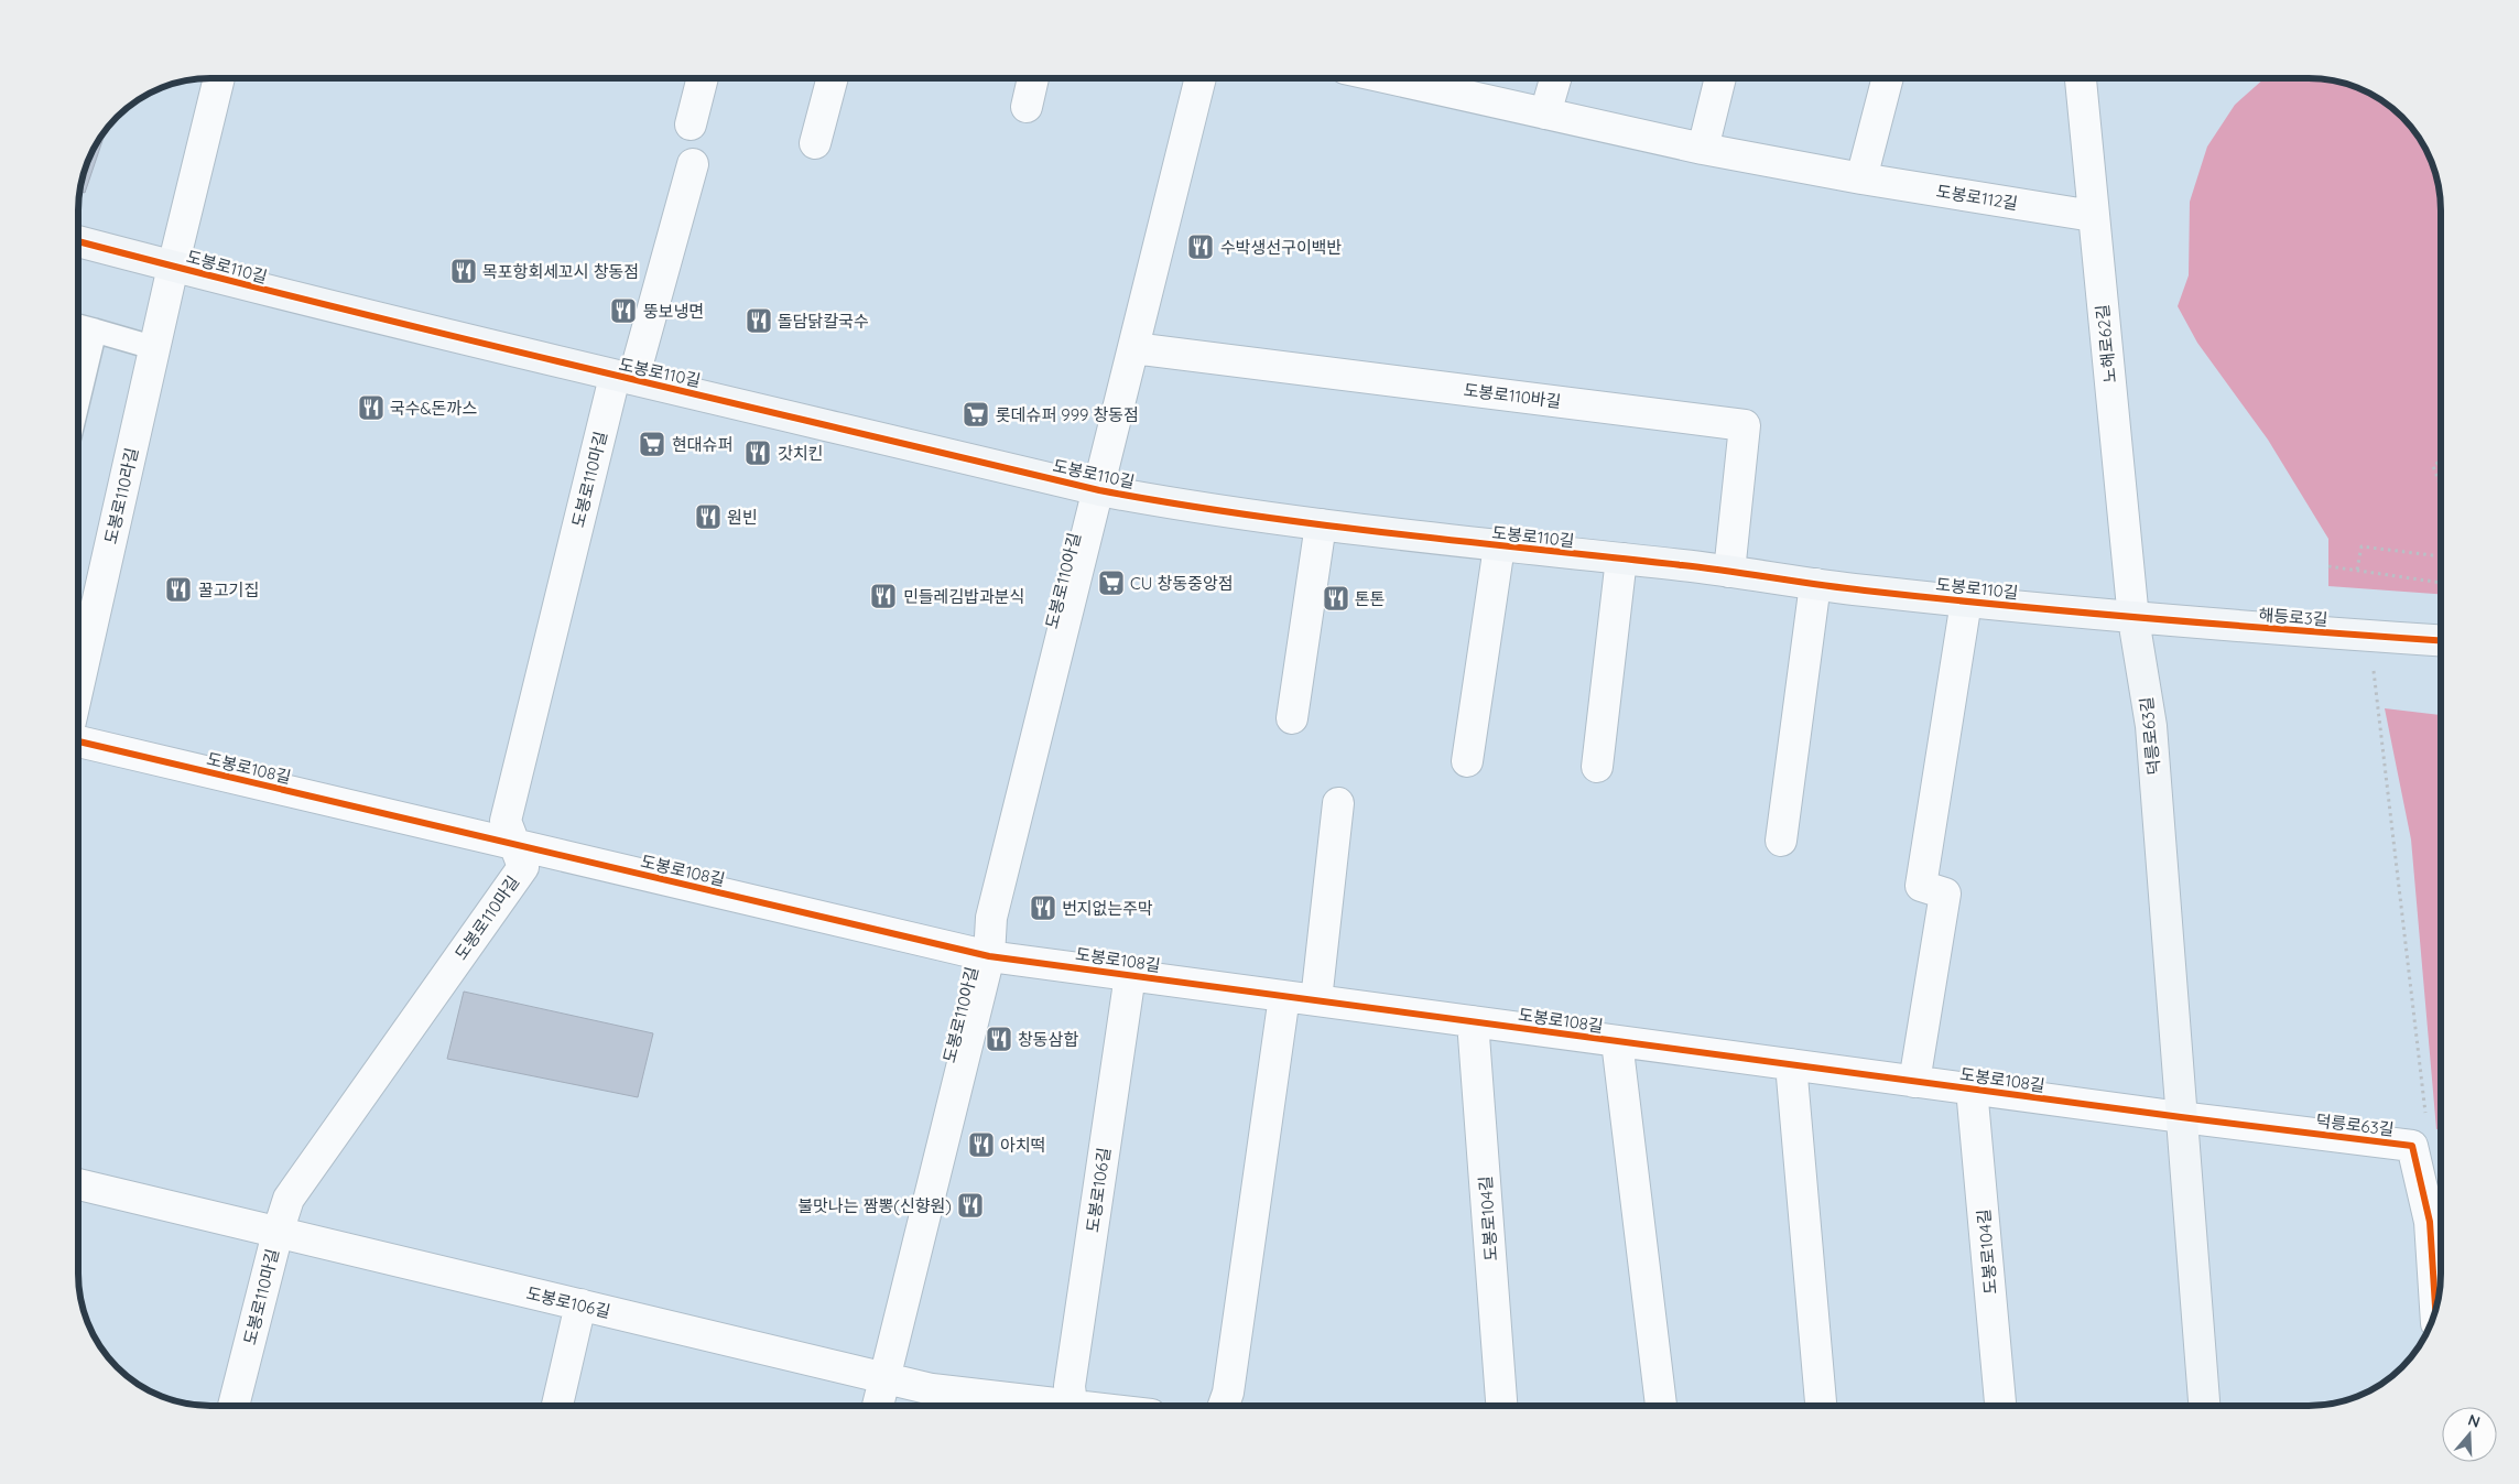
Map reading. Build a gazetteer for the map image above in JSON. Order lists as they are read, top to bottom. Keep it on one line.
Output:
{"streets":{"street":["도봉로112길","도봉로110길","노해로62길","도봉로110바길","도봉로110마길","도봉로110라길","도봉로110아길","해등로3길","덕릉로63길","도봉로108길","도봉로106길","도봉로104길"]},"crossings":[["도봉로112길","노해로62길"],["도봉로110길","노해로62길"],["도봉로110길","도봉로110바길"],["도봉로110길","도봉로110마길"],["도봉로110길","도봉로110라길"],["도봉로110길","도봉로110아길"],["도봉로110길","해등로3길"],["도봉로110길","덕릉로63길"],["도봉로110길","도봉로108길"],["노해로62길","해등로3길"],["노해로62길","덕릉로63길"],["도봉로110마길","도봉로108길"],["도봉로110마길","도봉로106길"],["도봉로110아길","도봉로108길"],["도봉로110아길","도봉로106길"],["해등로3길","덕릉로63길"],["덕릉로63길","도봉로108길"],["도봉로108길","도봉로106길"],["도봉로108길","도봉로104길"]],"places":{"restaurant":["수박생선구이백반","목포항회세꼬시 창동점","뚱보냉면","돌담닭칼국수","국수&돈까스","갓치킨","원빈","꿀고기집","민들레김밥과분식","톤톤","번지없는주막","창동삼합","아치떡","불맛나는 짬뽕(신향원)"],"supermarket":["롯데슈퍼 999 창동점","현대슈퍼","CU 창동중앙점"]},"north":"top"}
